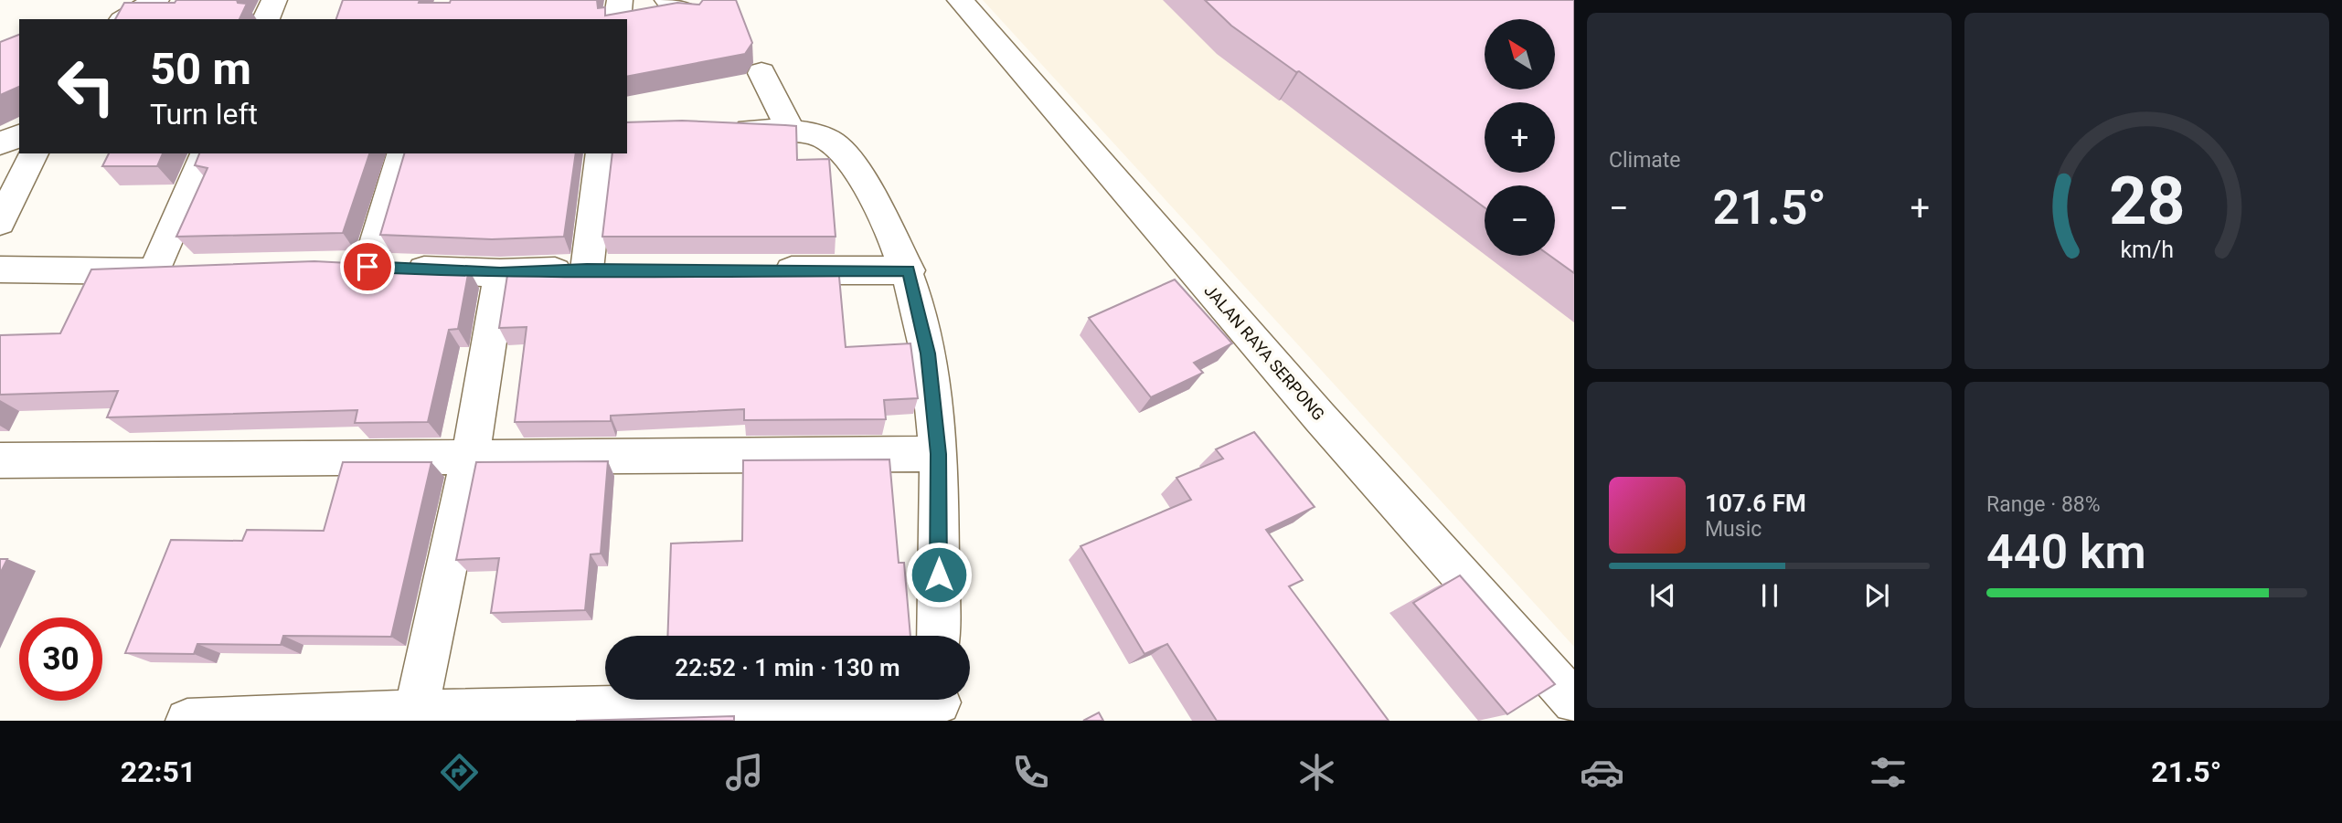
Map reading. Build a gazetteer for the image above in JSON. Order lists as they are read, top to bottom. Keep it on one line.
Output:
{"streets":{"street":["JALAN RAYA SERPONG"]},"north":"top left","page":{"tile":["Climate",["Range · 88%","440 km"]],"map_buttons":["+","−"],"turn":["50 m","Turn left"],"heat":["−","21.5°","+"],"song":["107.6 FM","Music"],"limit":"30","trip":"22:52 · 1 min · 130 m","tabs":["22:51","21.5°"],"gauge":["28","km/h"]}}
